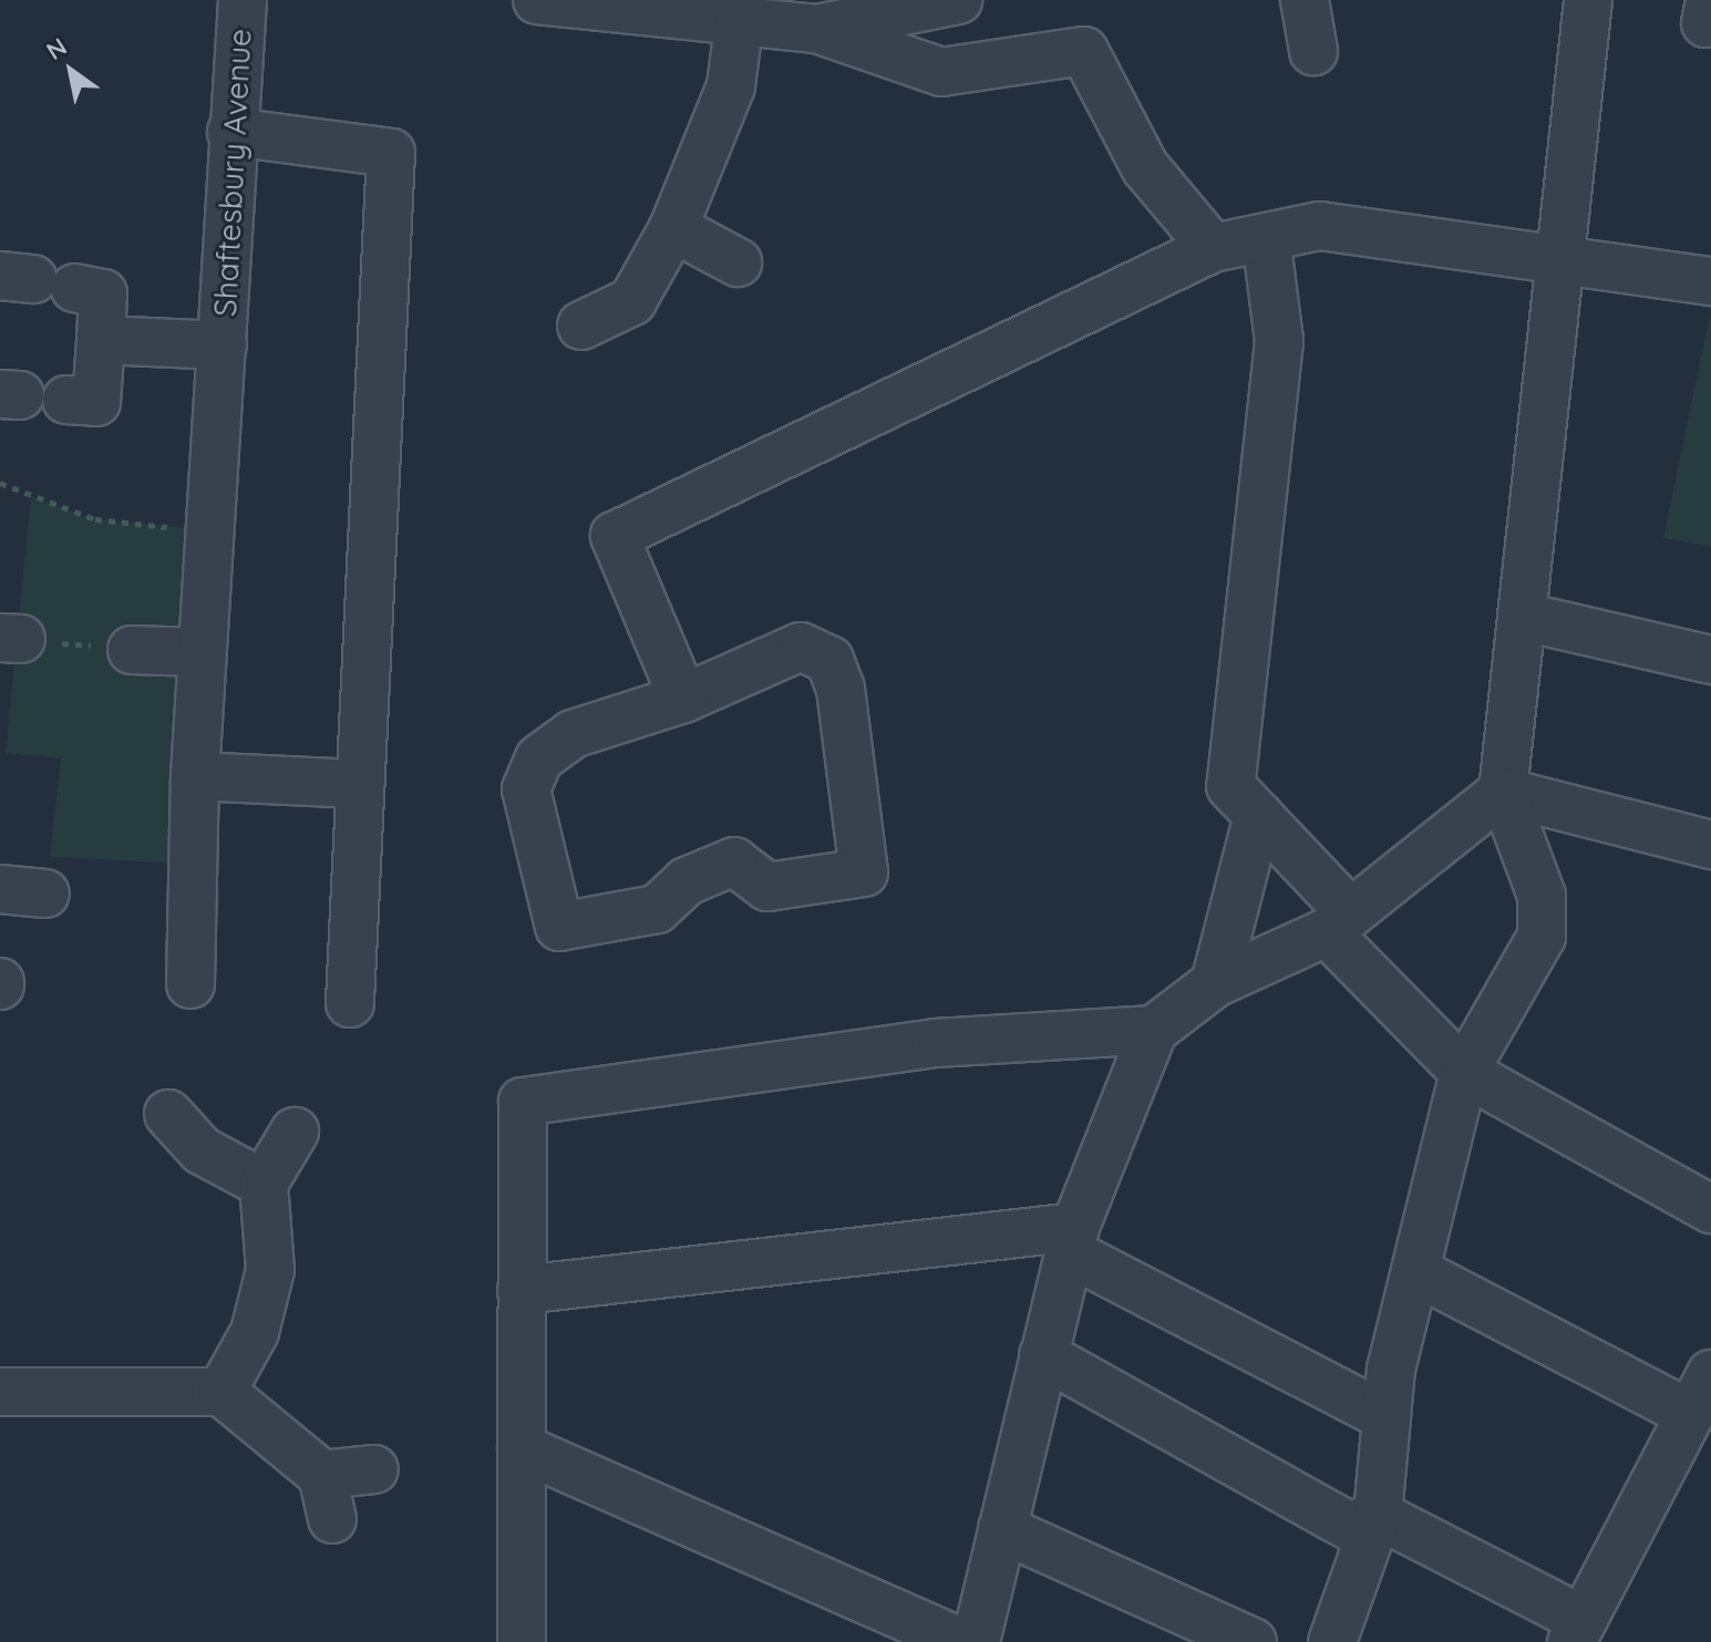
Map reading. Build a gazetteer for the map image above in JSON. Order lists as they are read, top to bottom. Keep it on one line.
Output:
{"streets":{"street":["Shaftesbury Avenue"]},"north":"top left"}
